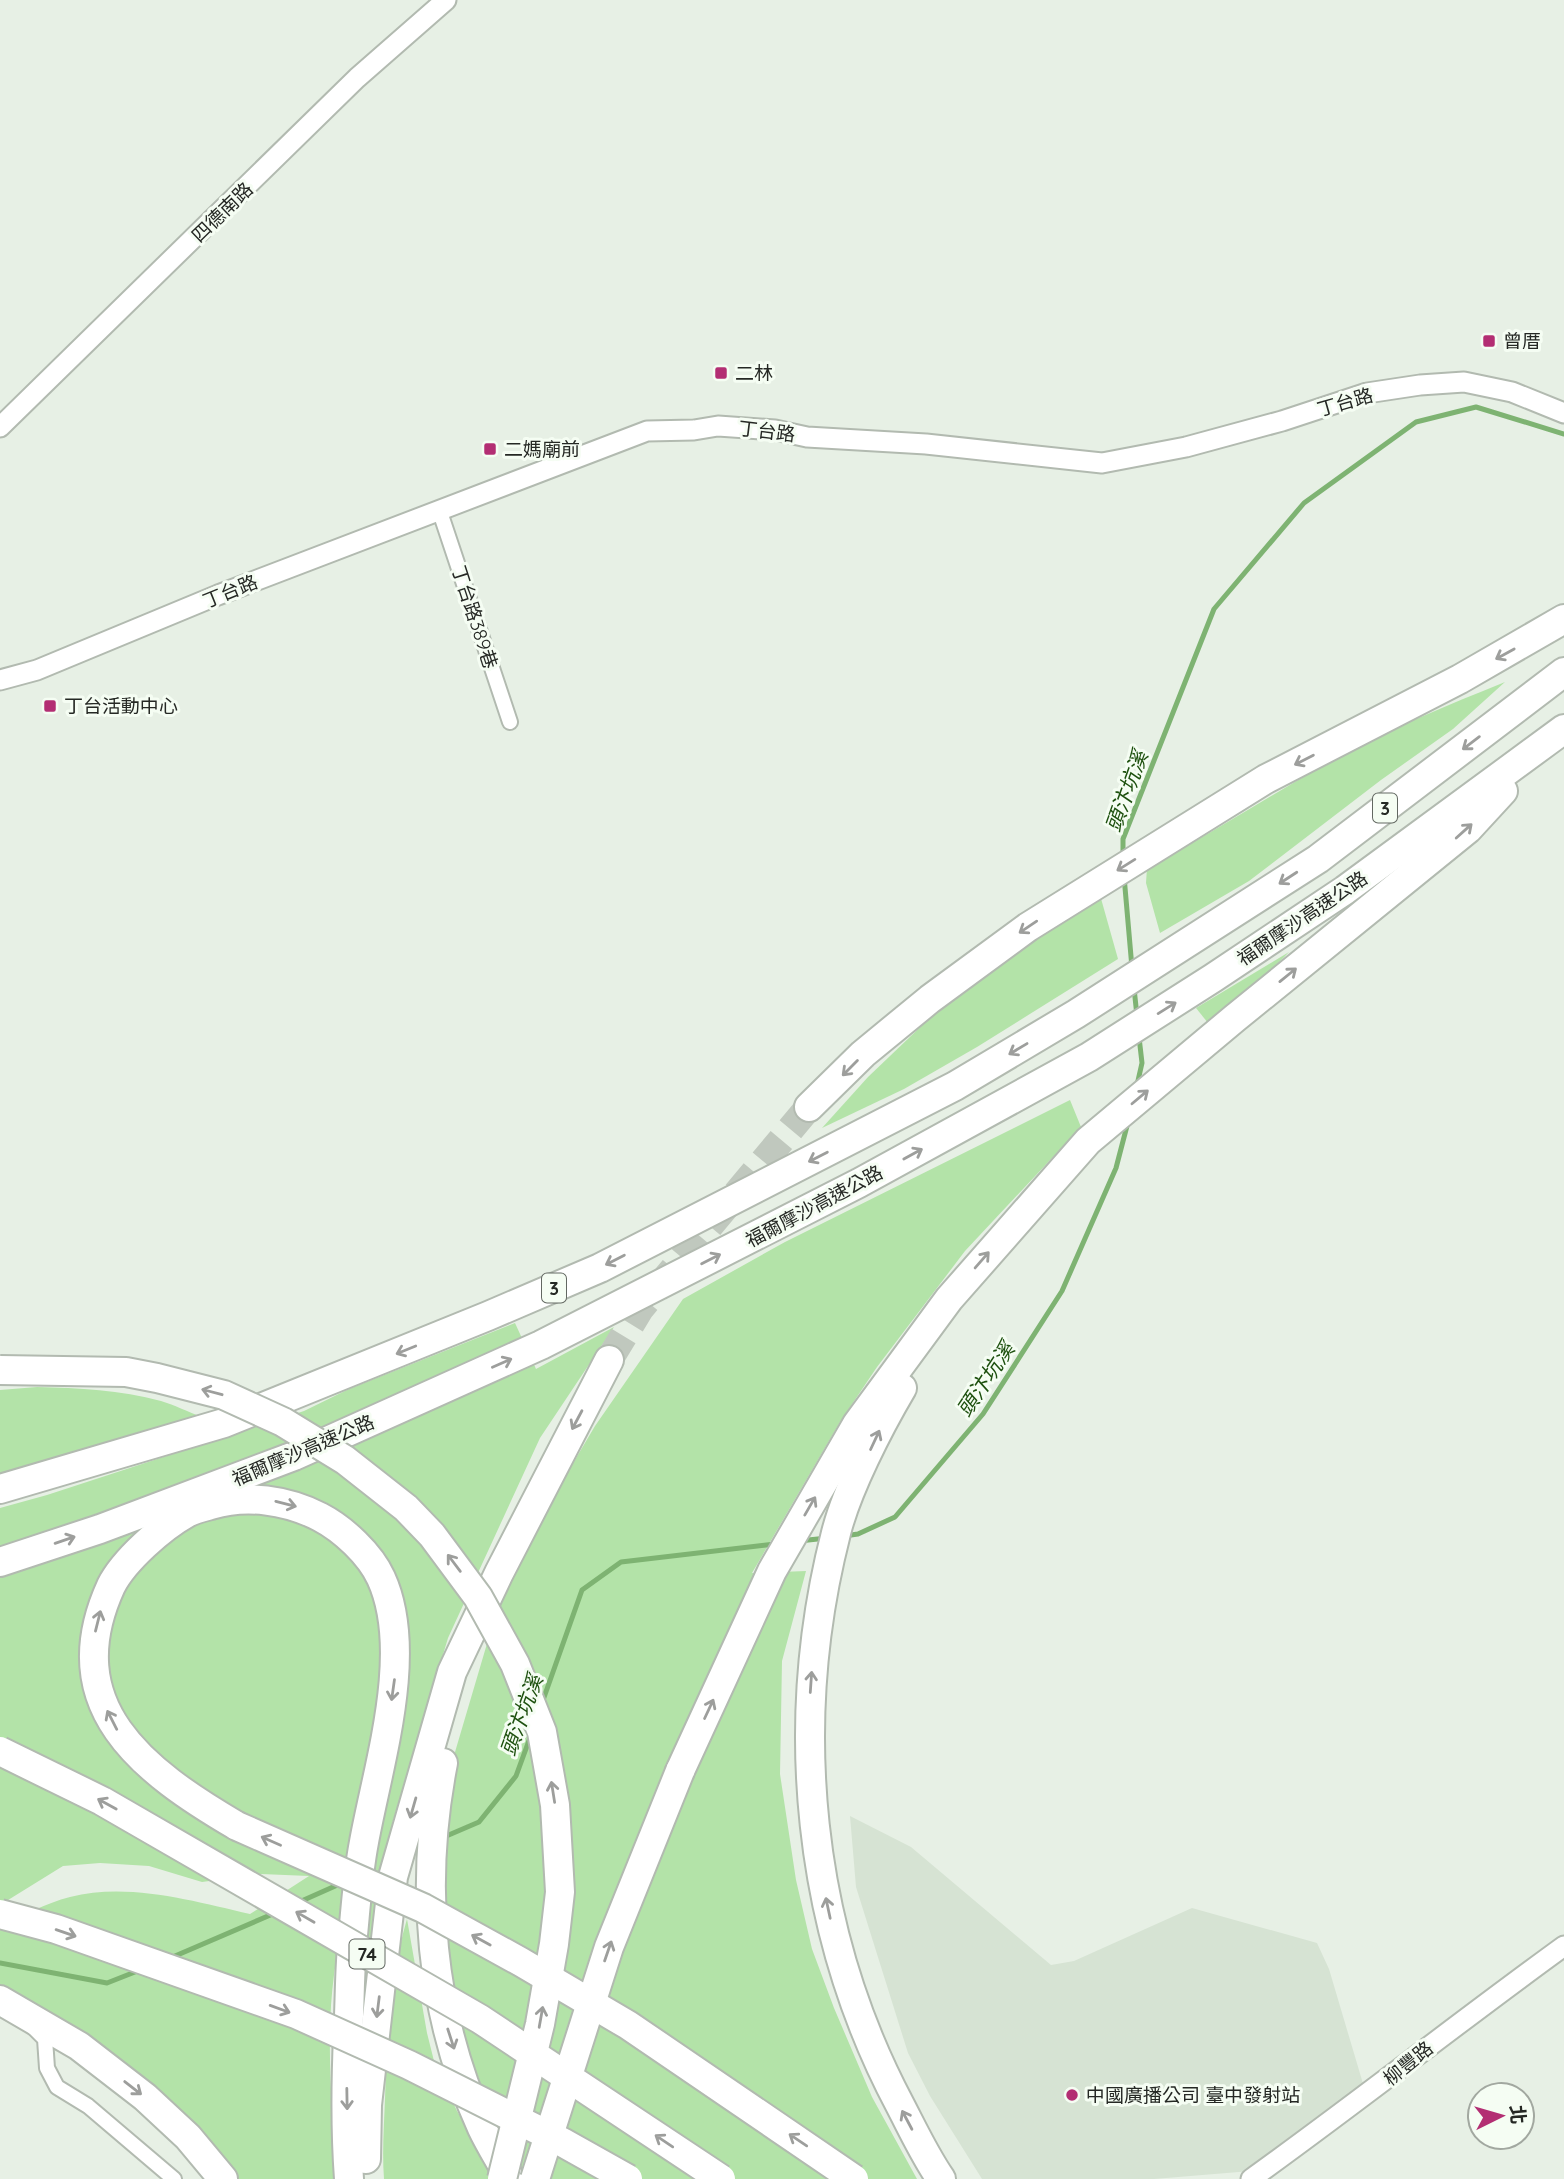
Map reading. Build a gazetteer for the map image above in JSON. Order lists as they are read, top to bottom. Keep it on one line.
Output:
{"streets":{"highway":["3","福爾摩沙高速公路","74"],"street":["四德南路","丁台路","丁台路389巷","柳豐路"]},"crossings":[["丁台路","丁台路389巷"]],"water":["頭汴坑溪"],"places":{"transit":["曾厝","二林","二媽廟前","丁台活動中心"],"other":["中國廣播公司 臺中發射站"]},"north":"right"}
